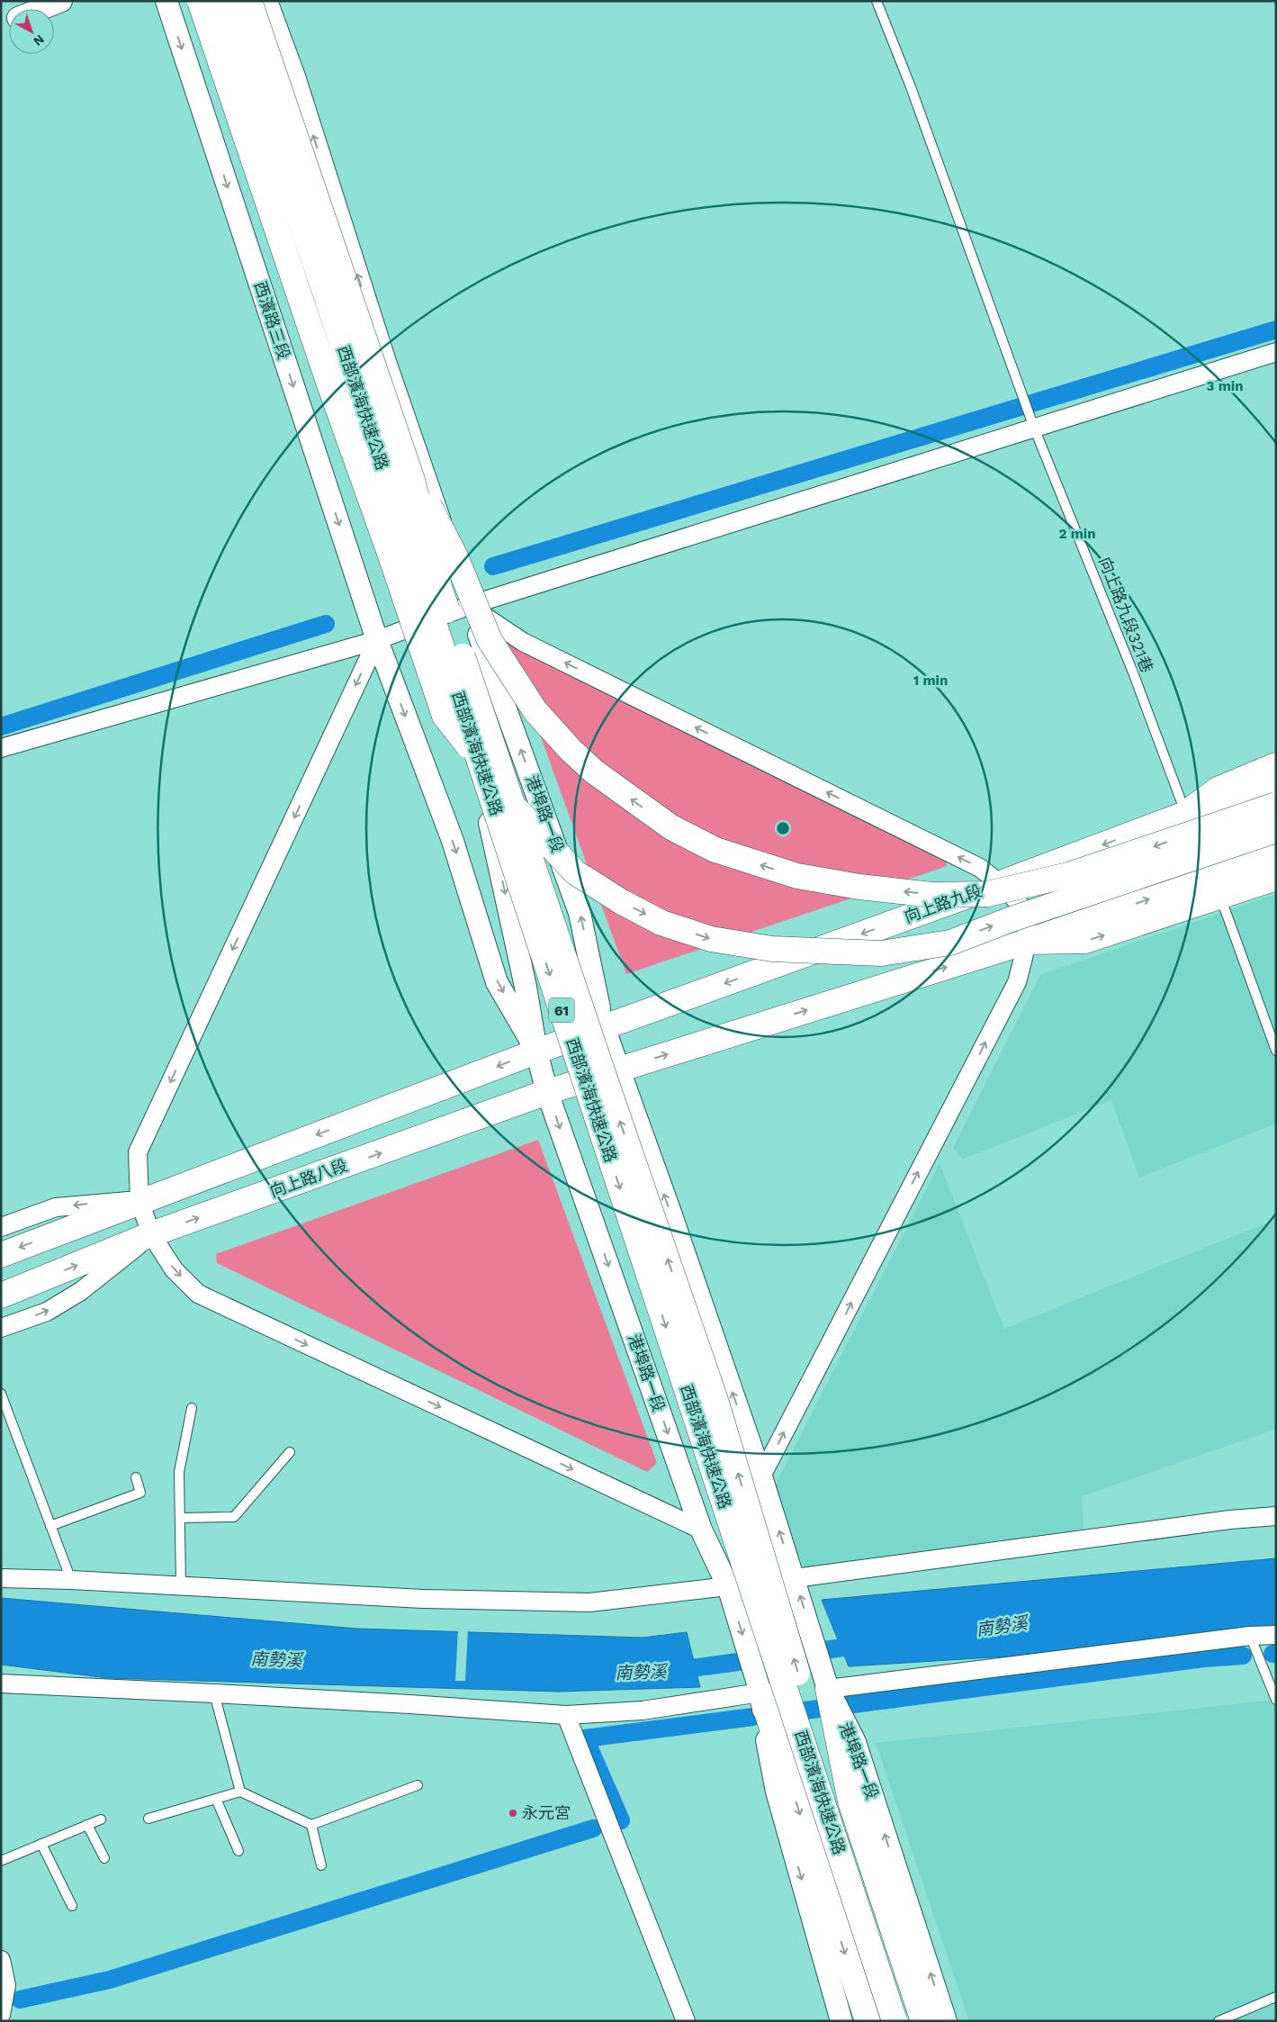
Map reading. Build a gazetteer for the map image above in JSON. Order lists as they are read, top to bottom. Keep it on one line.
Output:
{"streets":{"main road":["西部濱海快速公路","向上路九段","61","向上路八段"],"street":["西濱路三段","港埠路一段"],"lane":["向上路九段321巷"]},"crossings":[["西濱路三段","港埠路一段"],["向上路九段321巷","向上路九段"],["港埠路一段","向上路九段"],["港埠路一段","向上路八段"]],"water":["南勢溪"],"places":["永元宮"],"north":"bottom right","rings":["3 min","2 min","1 min"]}
